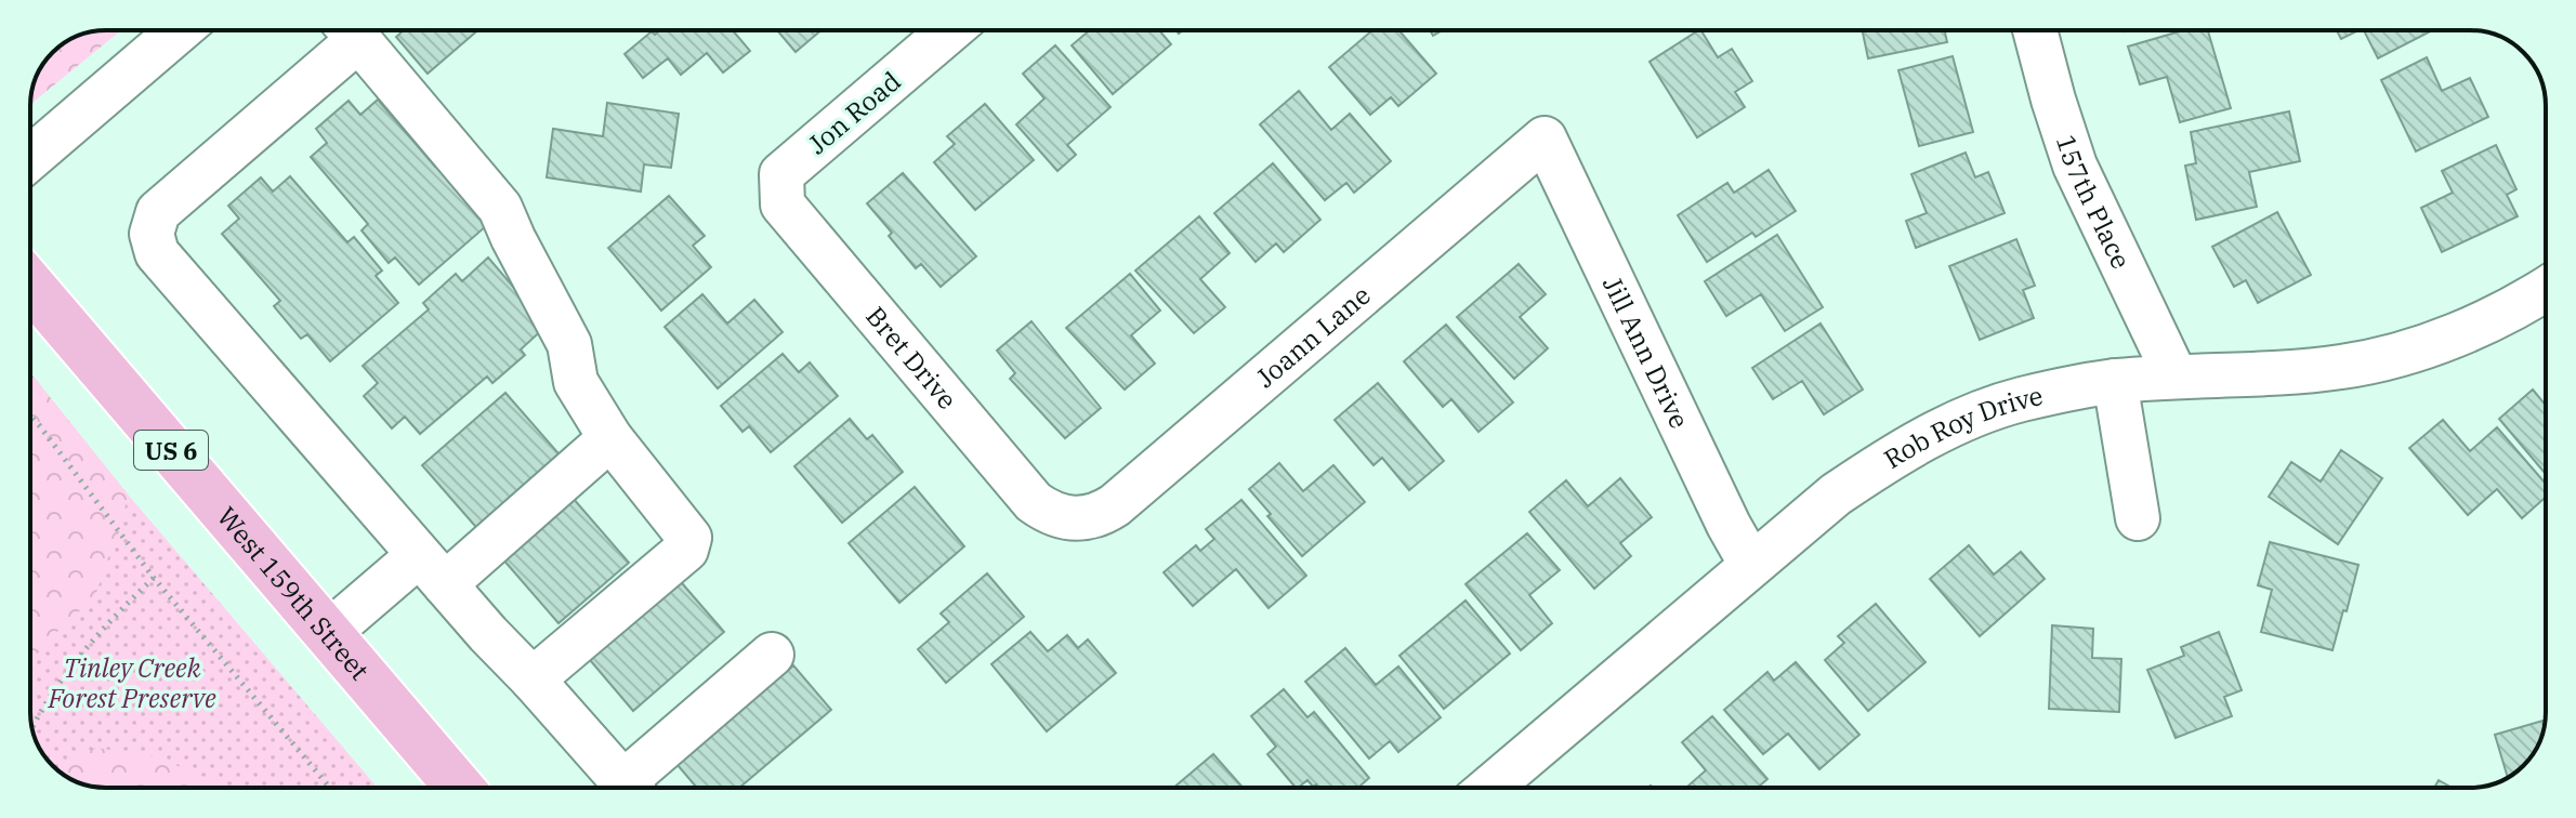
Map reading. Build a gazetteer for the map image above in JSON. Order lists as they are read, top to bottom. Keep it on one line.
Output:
{"streets":{"main road":["US 6","West 159th Street"],"street":["Jon Road","157th Place","Joann Lane","Jill Ann Drive","Bret Drive","Rob Roy Drive"]},"crossings":[["Jon Road","Bret Drive"],["157th Place","Rob Roy Drive"],["Joann Lane","Jill Ann Drive"],["Joann Lane","Bret Drive"],["Jill Ann Drive","Rob Roy Drive"]],"parks":["Tinley Creek Forest Preserve"]}
